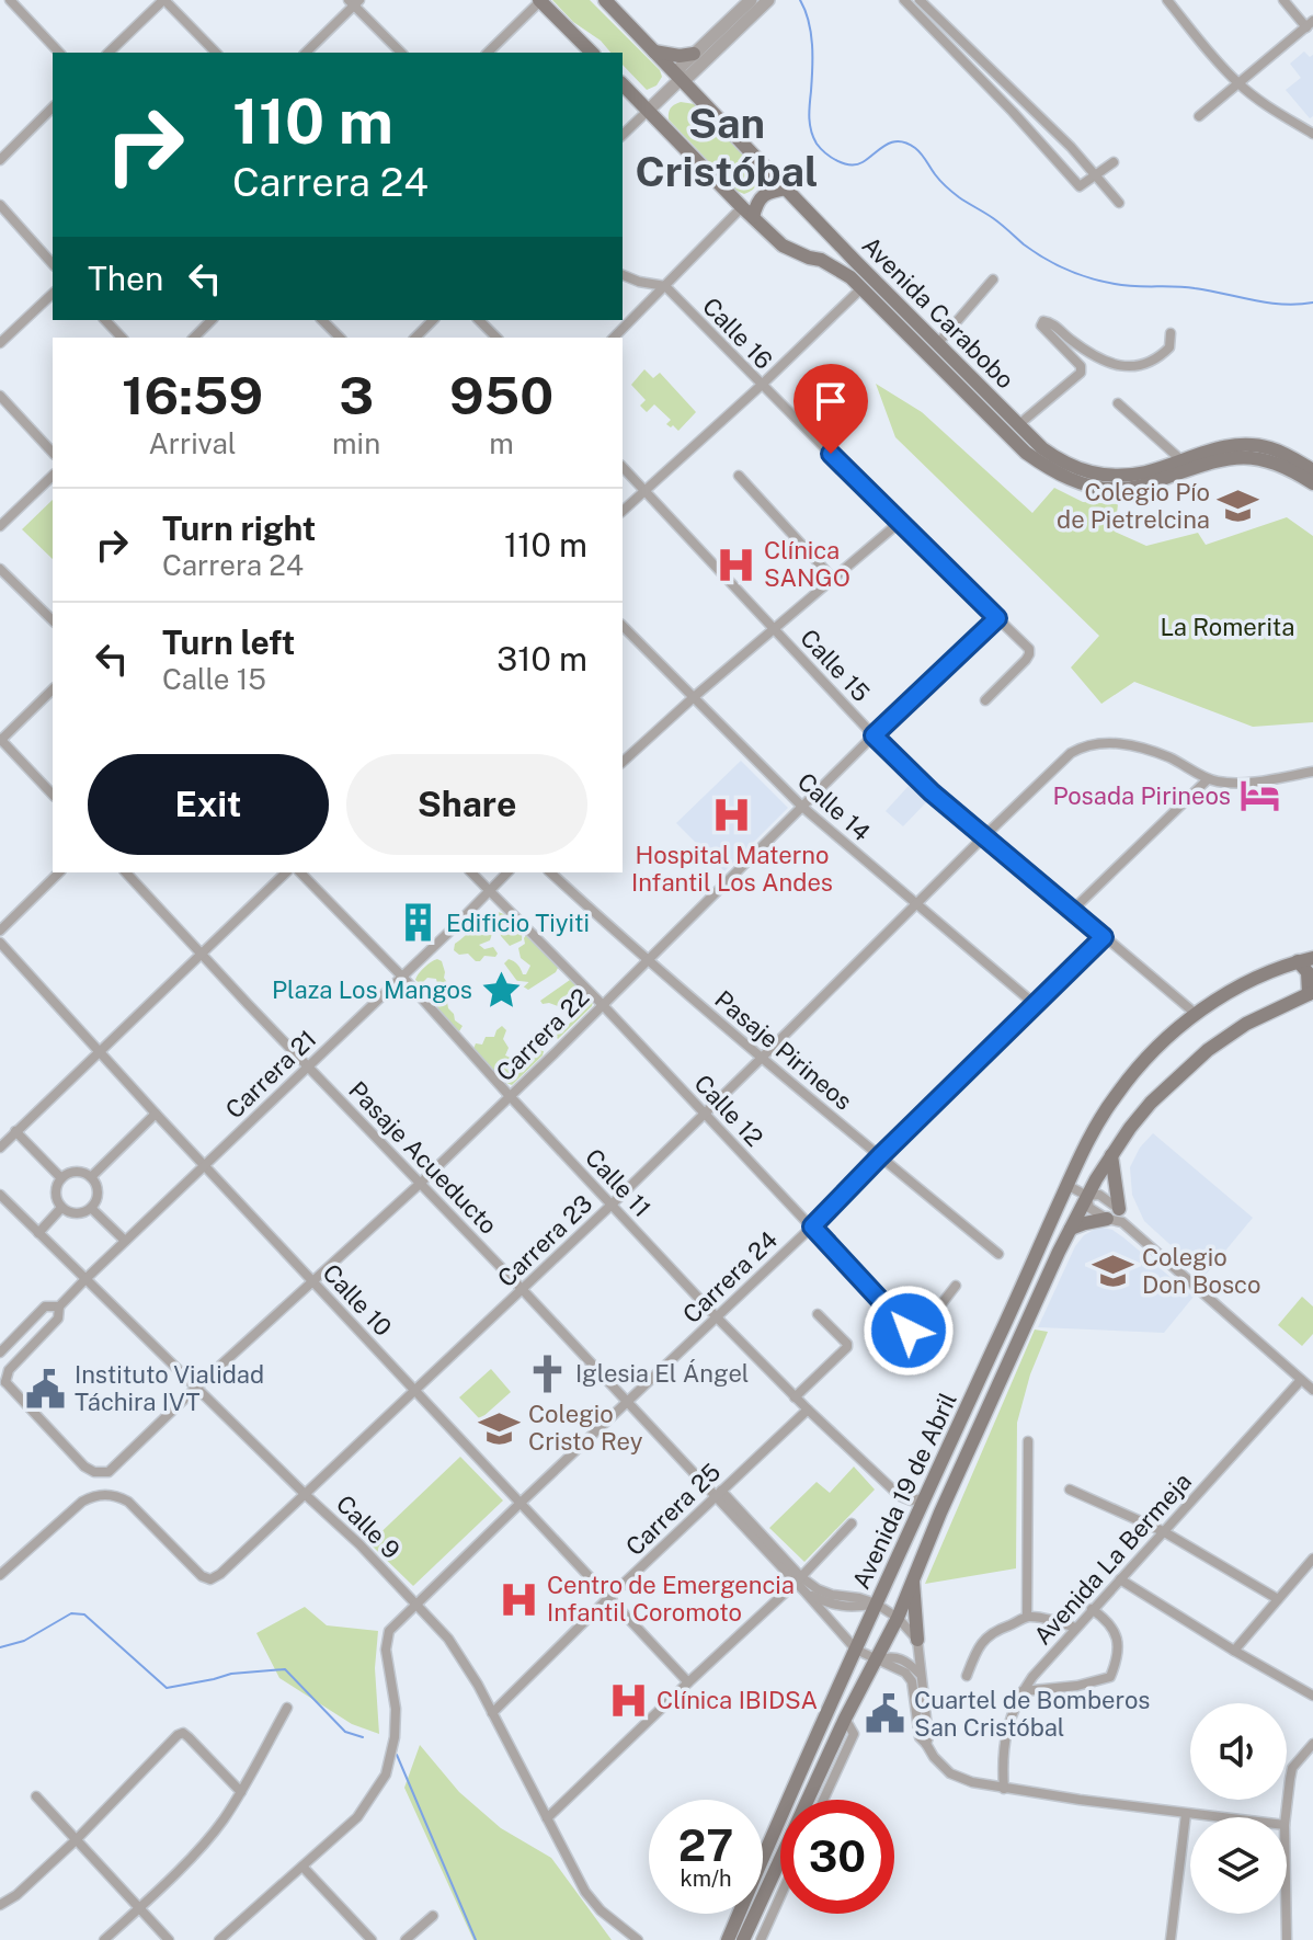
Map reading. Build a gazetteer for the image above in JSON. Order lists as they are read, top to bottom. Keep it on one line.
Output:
{"streets":{"main road":["Avenida Carabobo","Avenida 19 de Abril"],"street":["Calle 16","Calle 15","Calle 14","Carrera 22","Pasaje Pirineos","Carrera 21","Calle 12","Pasaje Acueducto","Calle 11","Carrera 23","Carrera 24","Calle 10","Carrera 25","Calle 9","Avenida La Bermeja"]},"crossings":[["Calle 16","Carrera 22"],["Calle 15","Carrera 22"],["Calle 15","Carrera 23"],["Calle 15","Carrera 24"],["Calle 15","Avenida 19 de Abril"],["Calle 14","Carrera 22"],["Calle 14","Carrera 23"],["Calle 14","Carrera 24"],["Carrera 22","Pasaje Pirineos"],["Carrera 22","Carrera 21"],["Carrera 22","Calle 12"],["Carrera 22","Pasaje Acueducto"],["Carrera 22","Calle 11"],["Carrera 22","Calle 10"],["Carrera 22","Calle 9"],["Pasaje Pirineos","Carrera 23"],["Pasaje Pirineos","Carrera 24"],["Carrera 21","Calle 12"],["Carrera 21","Pasaje Acueducto"],["Carrera 21","Calle 11"],["Carrera 21","Calle 10"],["Carrera 21","Calle 9"],["Calle 12","Carrera 23"],["Calle 12","Carrera 24"],["Pasaje Acueducto","Carrera 23"],["Pasaje Acueducto","Carrera 24"],["Pasaje Acueducto","Avenida 19 de Abril"],["Pasaje Acueducto","Carrera 25"],["Calle 11","Carrera 23"],["Calle 11","Carrera 24"],["Calle 11","Avenida 19 de Abril"],["Calle 11","Carrera 25"],["Carrera 23","Calle 10"],["Carrera 23","Calle 9"],["Carrera 24","Calle 10"],["Carrera 24","Calle 9"],["Calle 10","Carrera 25"],["Carrera 25","Calle 9"]],"districts":["San Cristóbal"],"parks":["La Romerita"],"places":{"school or university":["Colegio Pío de Pietrelcina","Colegio Don Bosco","Colegio Cristo Rey"],"hospital":["Clínica SANGO","Hospital Materno Infantil Los Andes","Centro de Emergencia Infantil Coromoto","Clínica IBIDSA"],"hotel":["Posada Pirineos"],"building":["Edificio Tiyiti"],"place":["Plaza Los Mangos"],"church":["Iglesia El Ángel"],"public building":["Instituto Vialidad Táchira IVT","Cuartel de Bomberos San Cristóbal"]},"page":{"turn":["110 m","Carrera 24"],"then":"Then","eta":["16:59","Arrival","3","min","950","m"],"list":[{"name":"Turn right","note":"Carrera 24","value":"110 m"},{"name":"Turn left","note":"Calle 15","value":"310 m"}],"buttons":["Exit","Share"],"speed":"27 km/h","limit":"30"}}
